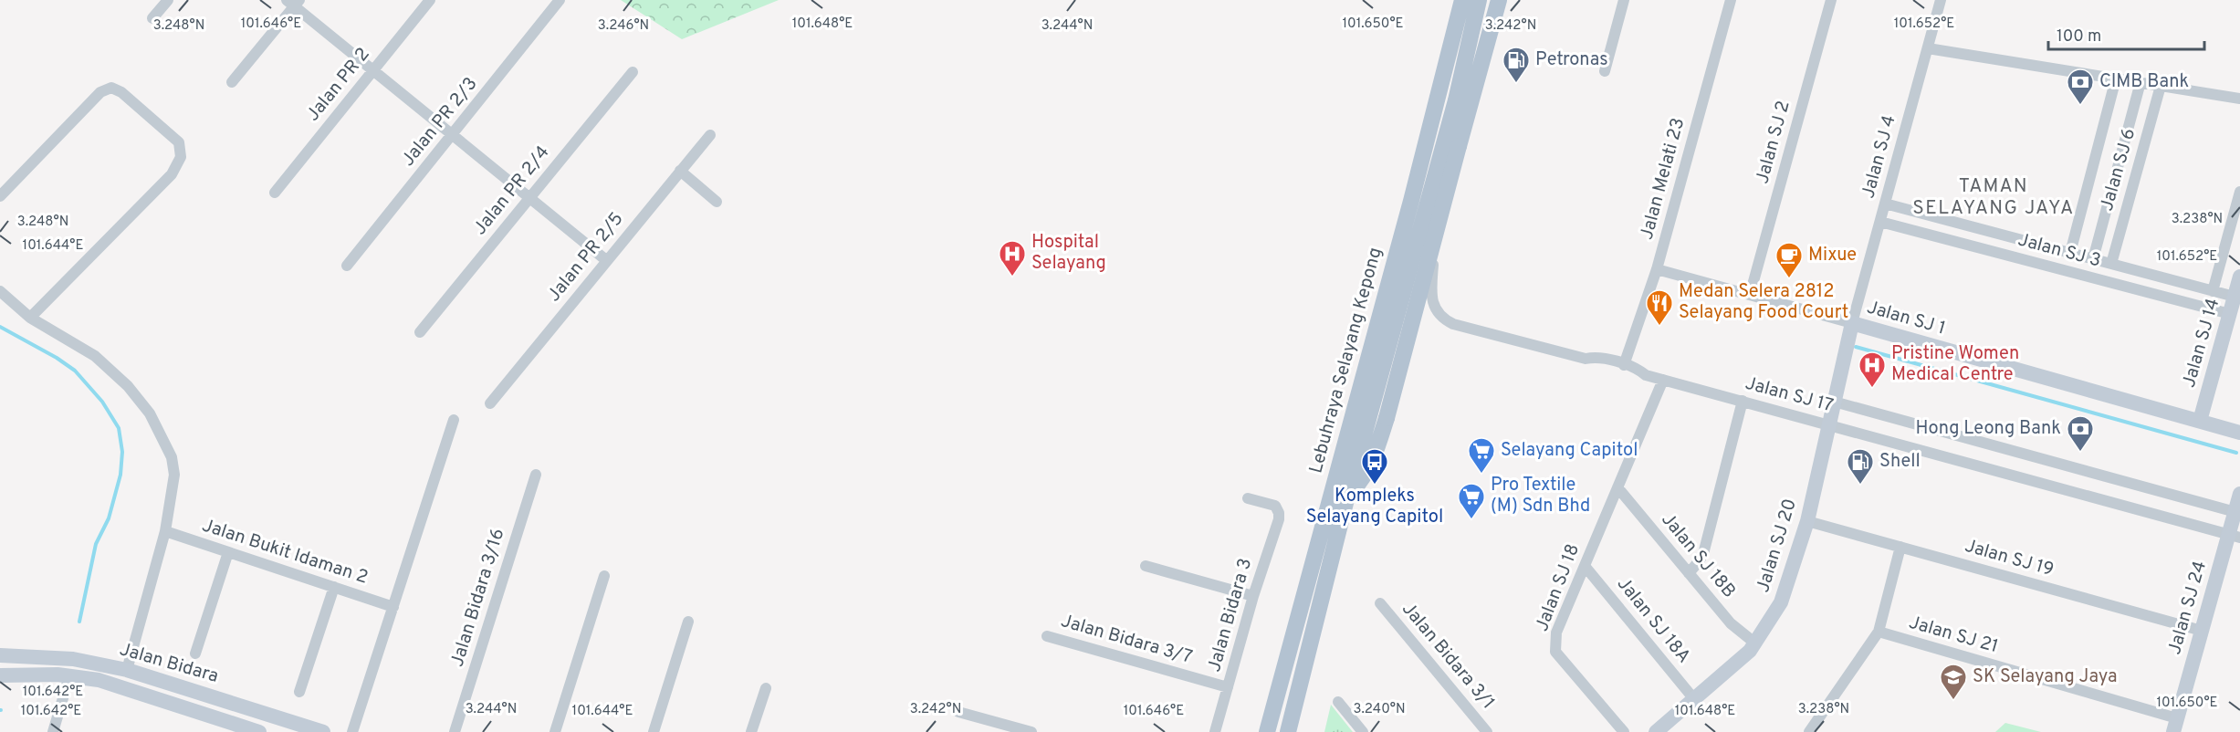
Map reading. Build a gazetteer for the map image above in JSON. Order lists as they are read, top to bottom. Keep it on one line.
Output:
{"streets":{"main road":["Lebuhraya Selayang Kepong"],"street":["Jalan PR 2","Jalan PR 2/3","Jalan SJ 2","Jalan SJ 4","Jalan SJ 6","Jalan Melati 23","Jalan PR 2/4","Jalan SJ 3","Jalan PR 2/5","Jalan SJ 1","Jalan SJ 14","Jalan SJ 17","Jalan SJ 20","Jalan Bukit Idaman 2","Jalan SJ 18B","Jalan SJ 19","Jalan SJ 18","Jalan Bidara 3/16","Jalan SJ 24","Jalan Bidara 3","Jalan SJ 18A","Jalan SJ 21","Jalan Bidara 3/7","Jalan Bidara 3/1","Jalan Bidara"]},"crossings":[["Jalan SJ 2","Jalan SJ 1"],["Jalan SJ 4","Jalan SJ 3"],["Jalan SJ 4","Jalan SJ 1"],["Jalan SJ 4","Jalan SJ 20"],["Jalan SJ 6","Jalan SJ 3"],["Jalan Melati 23","Jalan SJ 1"],["Jalan Melati 23","Jalan SJ 17"],["Jalan SJ 3","Jalan SJ 14"],["Jalan SJ 1","Jalan SJ 14"],["Jalan SJ 1","Jalan SJ 20"],["Lebuhraya Selayang Kepong","Jalan SJ 17"],["Jalan SJ 17","Jalan SJ 20"],["Jalan SJ 17","Jalan SJ 18"],["Jalan SJ 17","Jalan SJ 24"],["Jalan SJ 20","Jalan SJ 18B"],["Jalan SJ 20","Jalan SJ 19"],["Jalan SJ 20","Jalan SJ 18A"],["Jalan SJ 18B","Jalan SJ 18"],["Jalan SJ 19","Jalan SJ 24"],["Jalan SJ 18","Jalan SJ 18A"],["Jalan SJ 24","Jalan SJ 21"],["Jalan Bidara 3","Jalan Bidara 3/7"]],"districts":["TAMAN SELAYANG JAYA"],"places":{"fuel station":["Petronas","Shell"],"bank":["CIMB Bank","Hong Leong Bank"],"hospital":["Hospital Selayang","Pristine Women Medical Centre"],"cafe":["Mixue"],"restaurant":["Medan Selera 2812 Selayang Food Court"],"supermarket":["Selayang Capitol","Pro Textile (M) Sdn Bhd"],"bus stop":["Kompleks Selayang Capitol"],"school or university":["SK Selayang Jaya"]},"scale_bar":"100 m","coordinates":["101.650°E","101.652°E","101.646°E","101.648°E","3.248°N","3.246°N","3.244°N","3.242°N","3.238°N","101.644°E","101.642°E","3.240°N"]}
